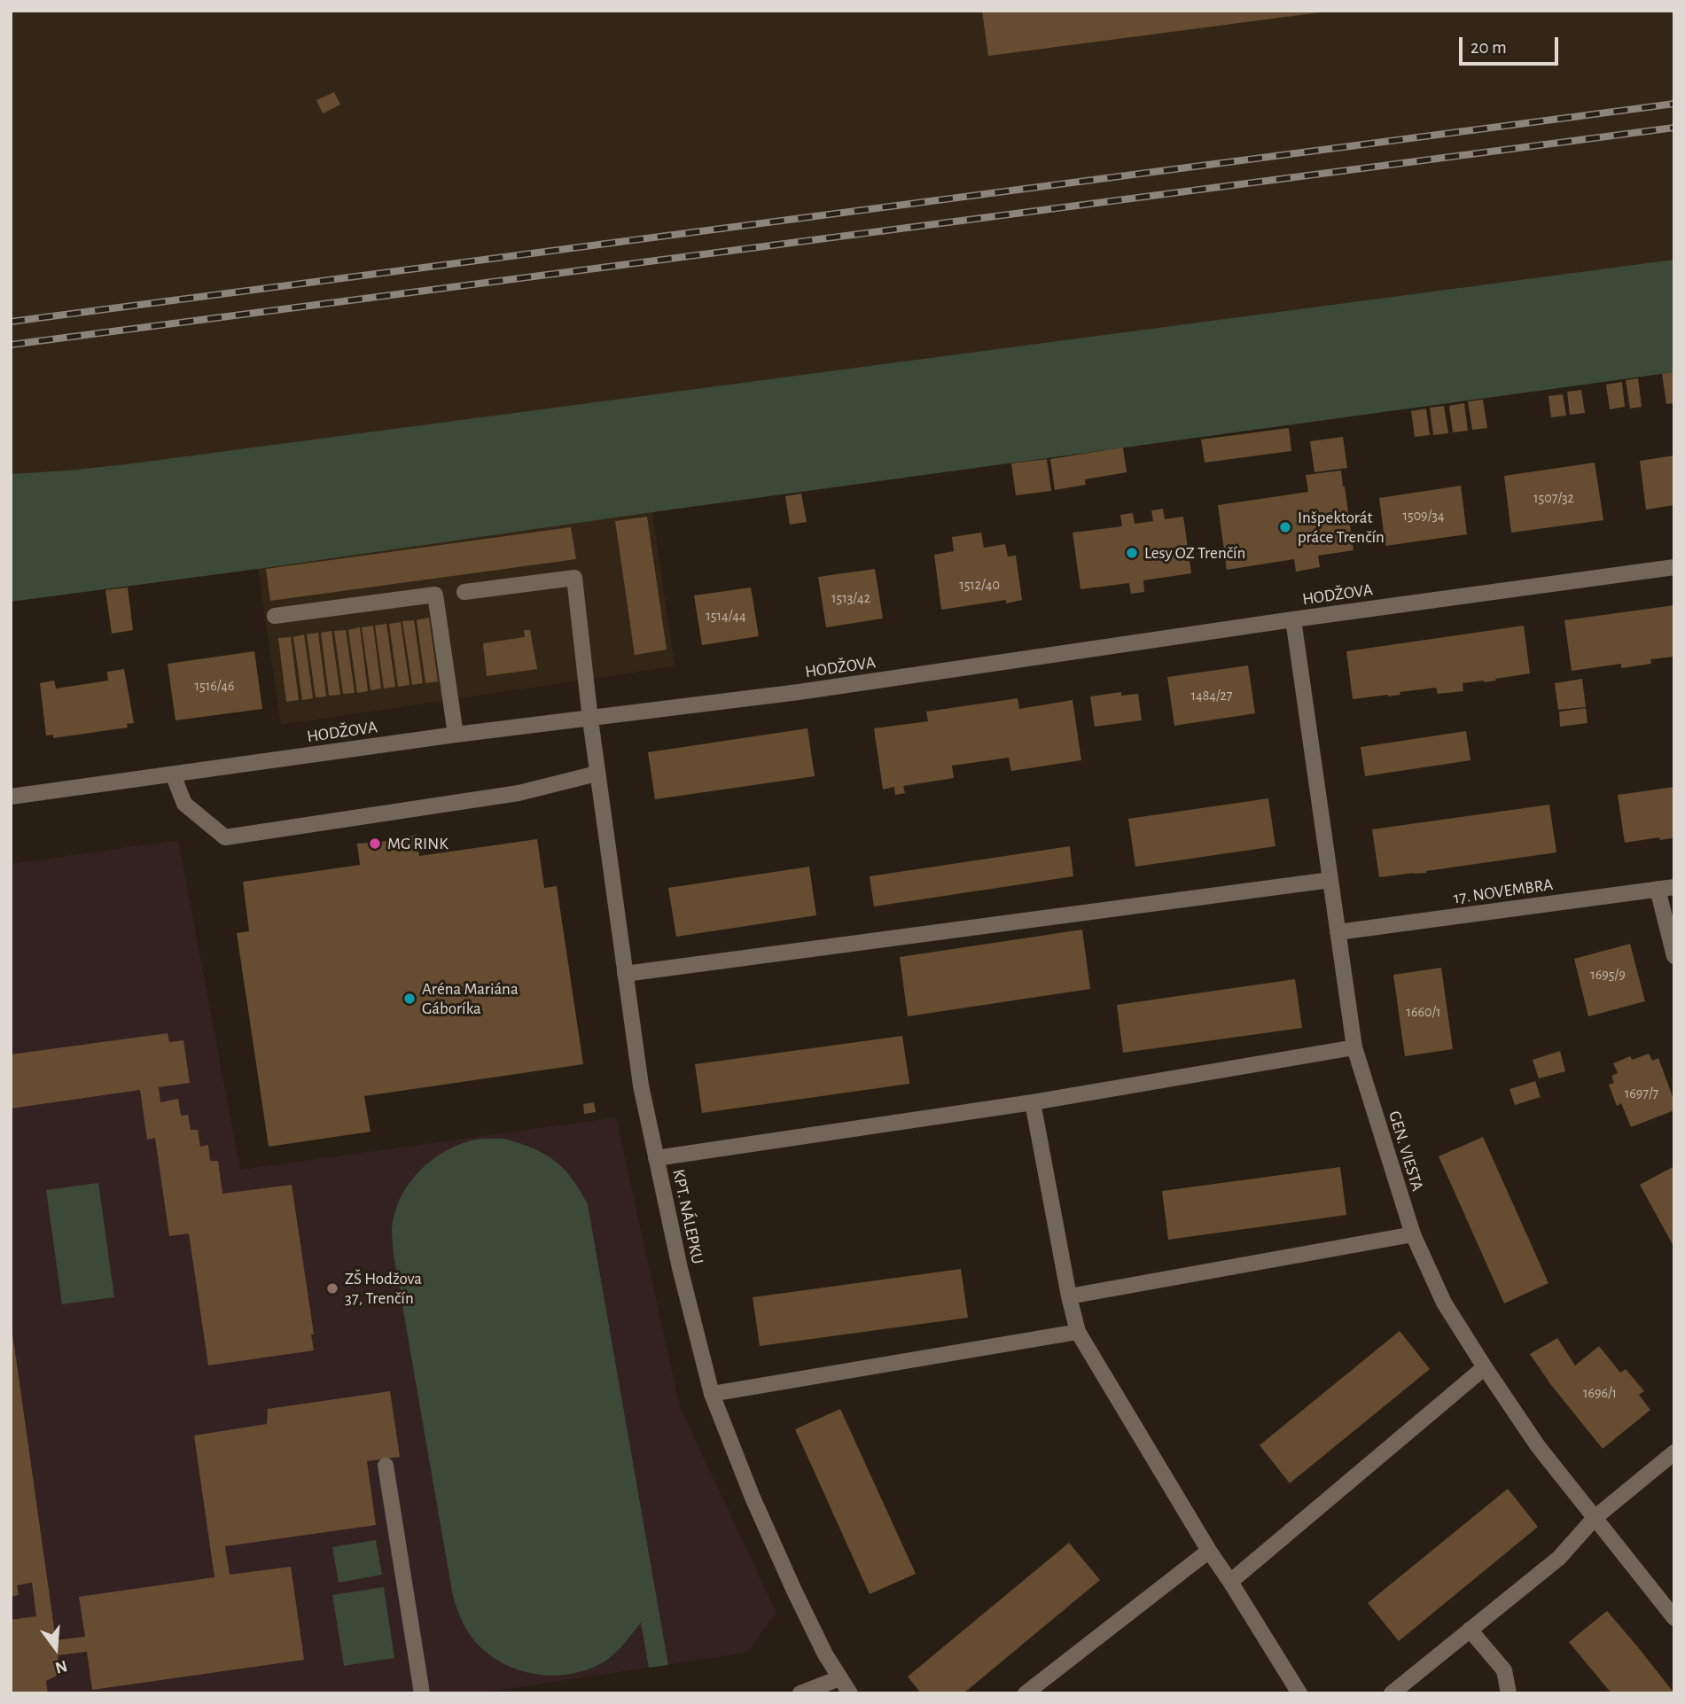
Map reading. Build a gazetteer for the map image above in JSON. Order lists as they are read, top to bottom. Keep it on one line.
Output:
{"streets":{"street":["HODŽOVA","17. NOVEMBRA","GEN. VIESTA","KPT. NÁLEPKU"]},"crossings":[["HODŽOVA","GEN. VIESTA"],["HODŽOVA","KPT. NÁLEPKU"],["17. NOVEMBRA","GEN. VIESTA"]],"places":["Inšpektorát práce Trenčín","Lesy OZ Trenčín","MG RINK","Aréna Mariána Gáboríka","ZŠ Hodžova 37, Trenčín"],"house_numbers":["1507/32","1509/34","1512/40","1513/42","1514/44","1516/46","1484/27","1695/9","1660/1","1697/7","1696/1"],"scale_bar":"20 m","north":"bottom"}
